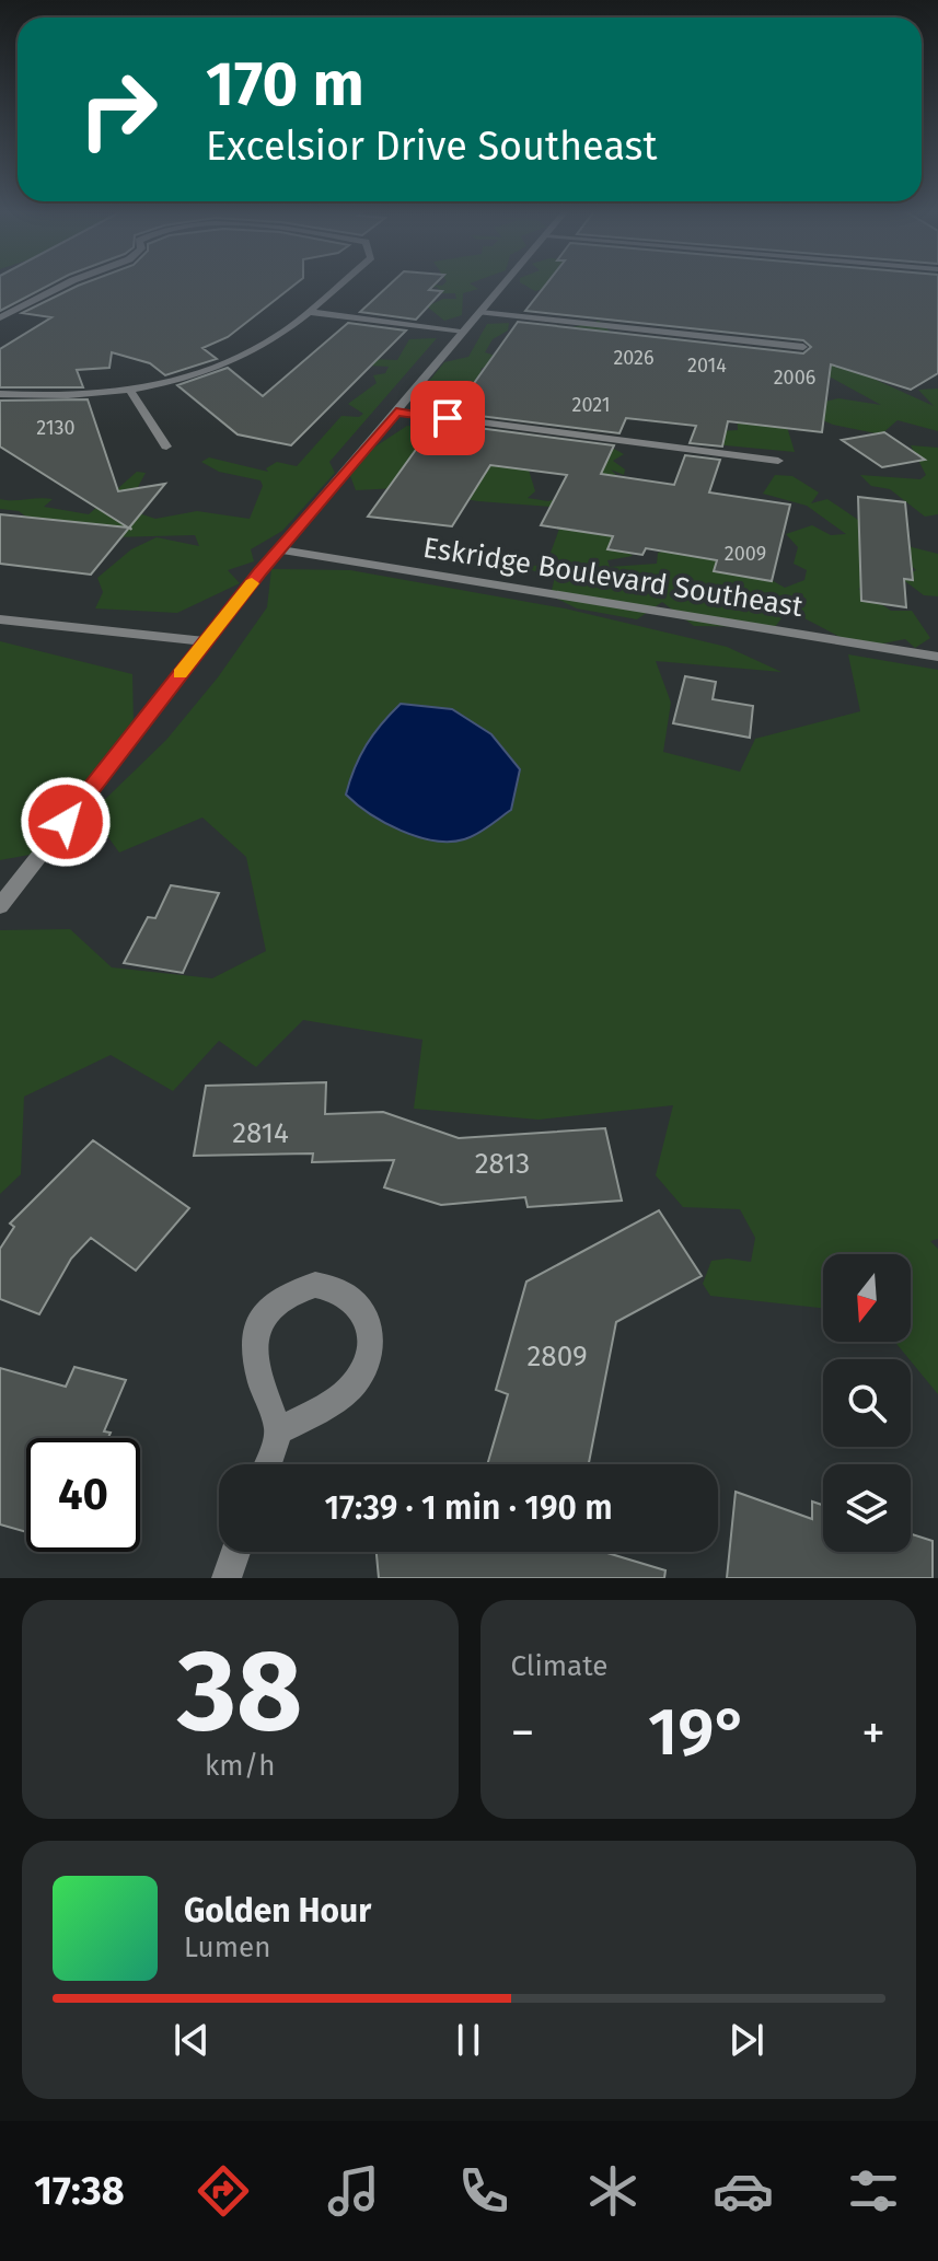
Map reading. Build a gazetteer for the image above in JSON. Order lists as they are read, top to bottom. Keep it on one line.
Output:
{"streets":{"street":["Eskridge Boulevard Southeast"]},"house_numbers":["2026","2014","2006","2021","2130","2009","2814","2813","2809"],"north":"bottom","page":{"turn":["170 m","Excelsior Drive Southeast"],"limit":"40","trip":"17:39 · 1 min · 190 m","tile":[["38","km/h"],"Climate"],"heat":["−","19°","+"],"song":["Golden Hour","Lumen"],"tabs":"17:38"}}
